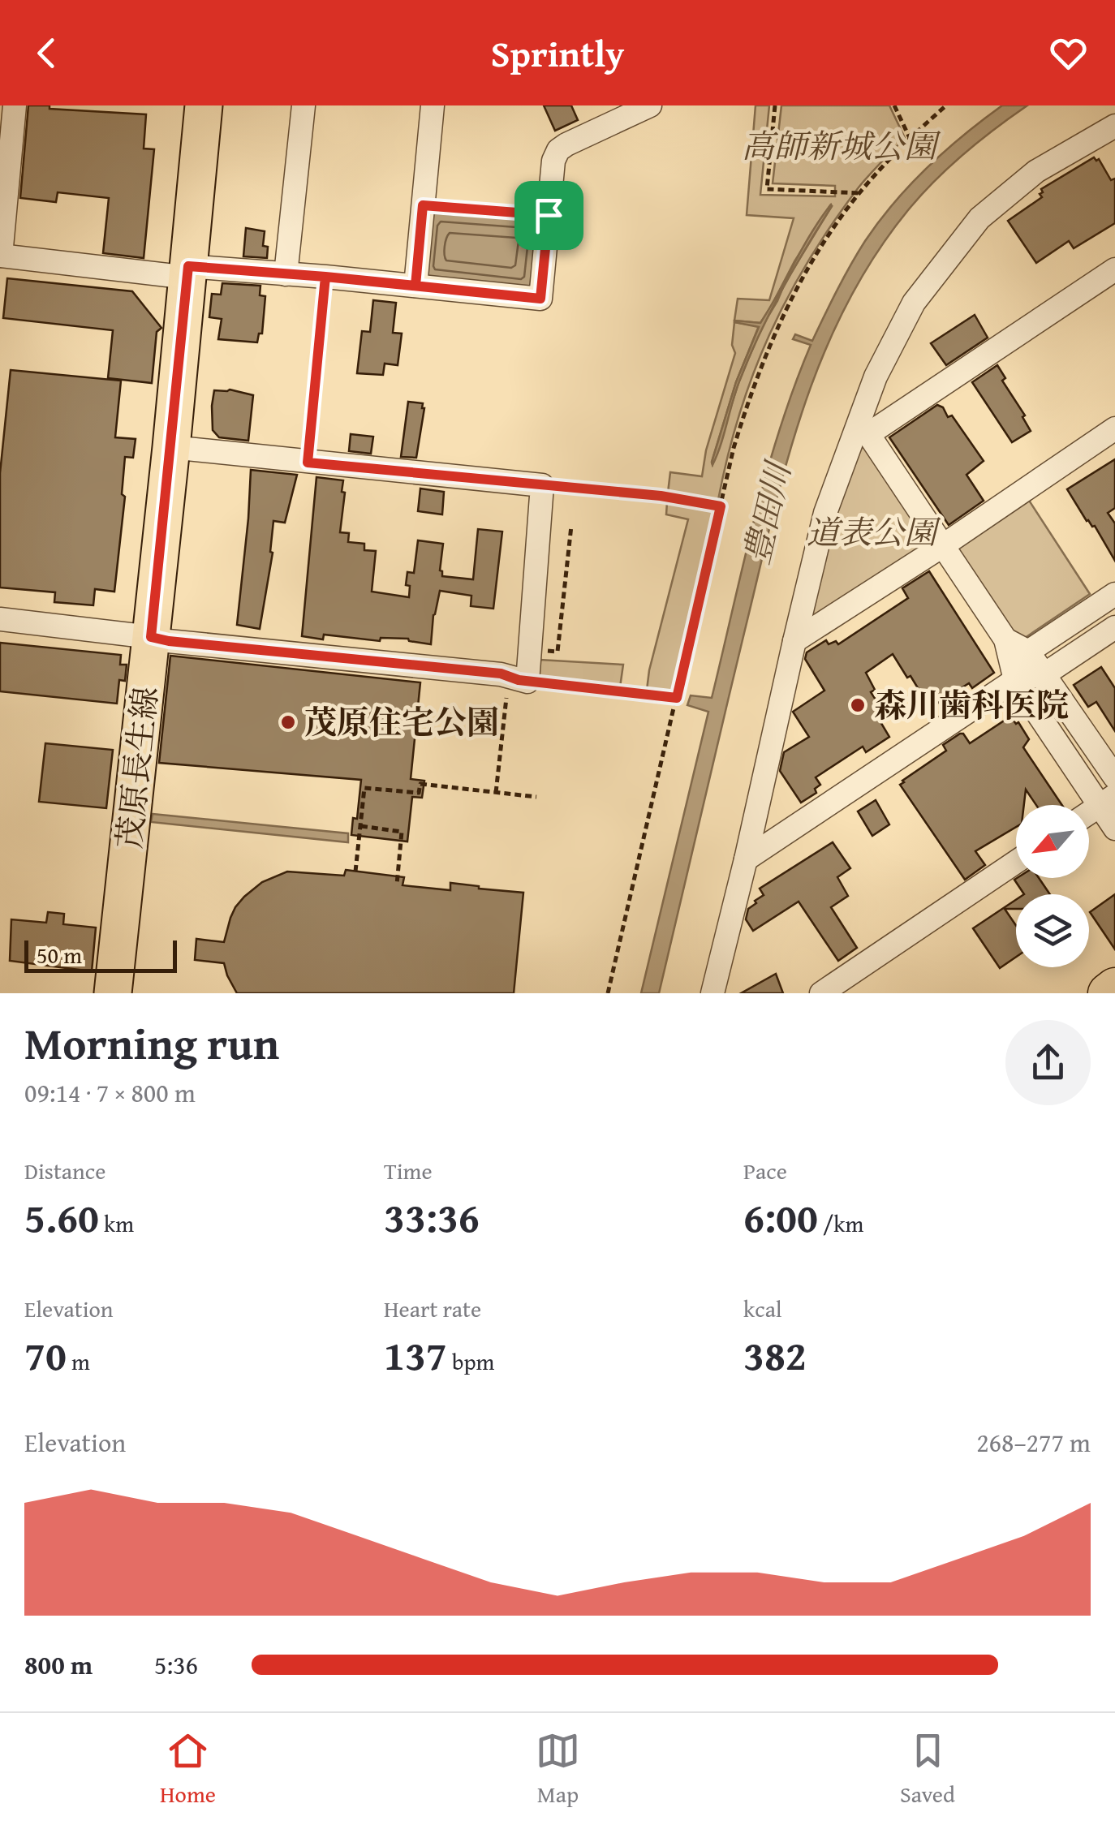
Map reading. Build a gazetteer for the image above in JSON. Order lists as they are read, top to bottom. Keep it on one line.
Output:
{"streets":{"main road":["茂原長生線"]},"water":["豊田川"],"parks":["高師新城公園","道表公園"],"places":["森川歯科医院","茂原住宅公園"],"scale_bar":"50 m","north":"bottom left","page":{"header":"Sprintly","scale":"50 m","heading":["Morning run","09:14 · 7 × 800 m"],"stats":[["Distance","5.60 km"],["Time","33:36"],["Pace","6:00 /km"],["Elevation","70 m"],["Heart rate","137 bpm"],["kcal","382"]],"chart":["Elevation","268–277 m"],"list":[{"name":"800 m","note":"5:36"}],"tabs":["Home","Map","Saved"]}}
